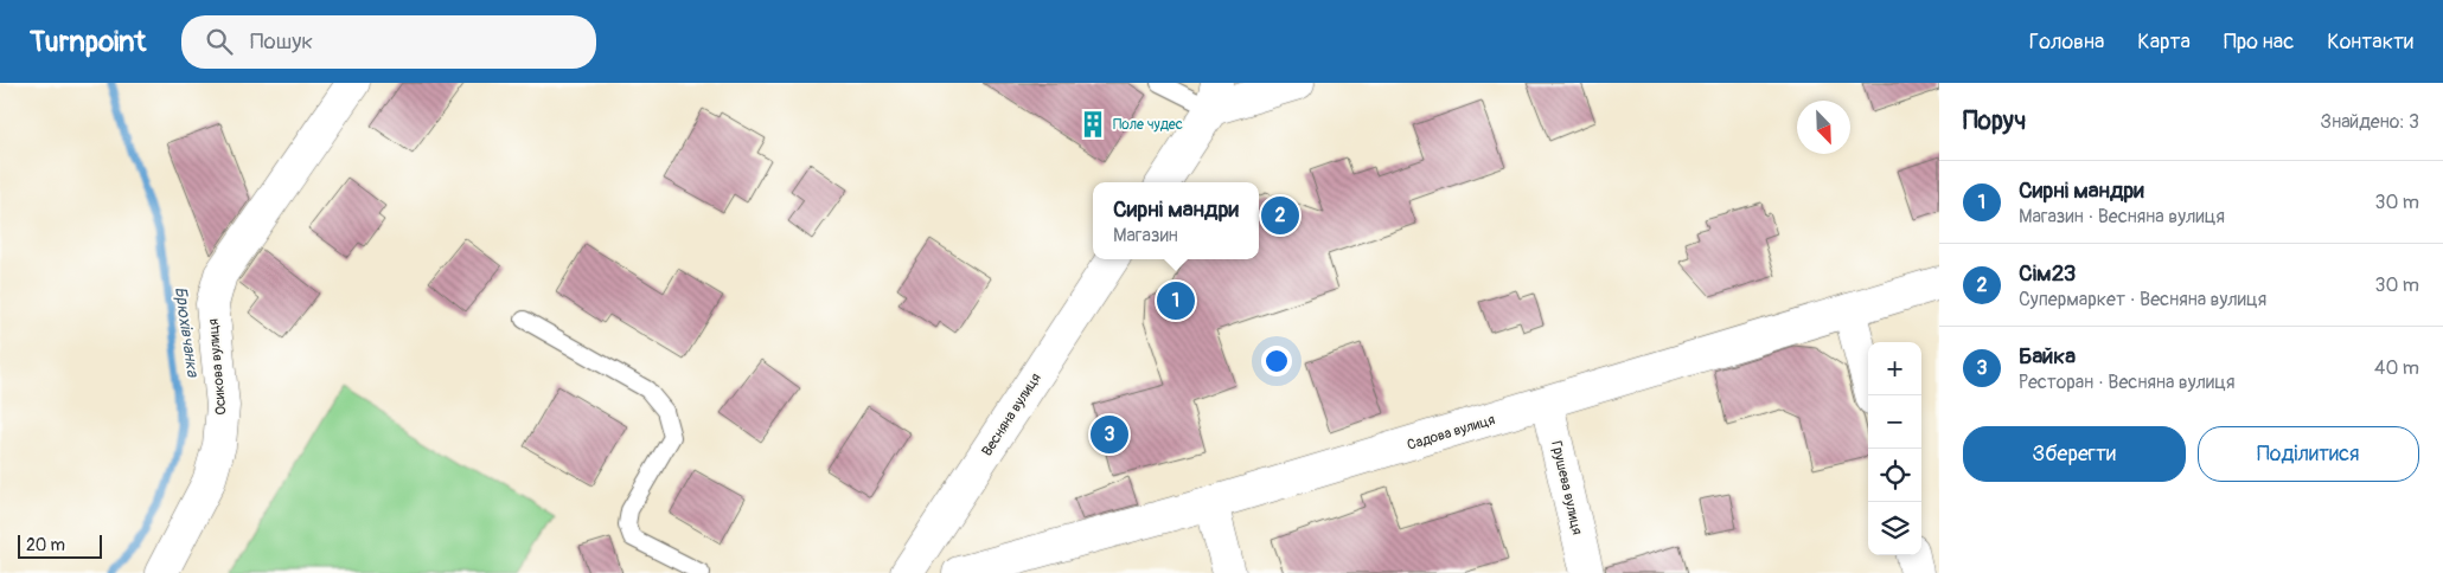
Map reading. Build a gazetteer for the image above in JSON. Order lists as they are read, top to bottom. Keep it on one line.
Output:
{"streets":{"street":["Осикова вулиця","Весняна вулиця","Садова вулиця","Грушева вулиця"]},"crossings":[["Садова вулиця","Грушева вулиця"]],"water":["Брюхівчанка"],"places":{"building":["Поле чудес"]},"scale_bar":"20 m","north":"bottom right","page":{"header":"Turnpoint","search":"Пошук","nav":["Головна","Карта","Про нас","Контакти"],"heading":["Поруч","Знайдено: 3"],"list":[{"mark":"1","name":"Сирні мандри","note":"Магазин · Весняна вулиця","value":"30 m"},{"mark":"2","name":"Сім23","note":"Супермаркет · Весняна вулиця","value":"30 m"},{"mark":"3","name":"Байка","note":"Ресторан · Весняна вулиця","value":"40 m"}],"popup":["Сирні мандри","Магазин"],"pins":["2","1","3"],"map_buttons":["+","−"],"buttons":["Зберегти","Поділитися"],"scale":"20 m"}}
